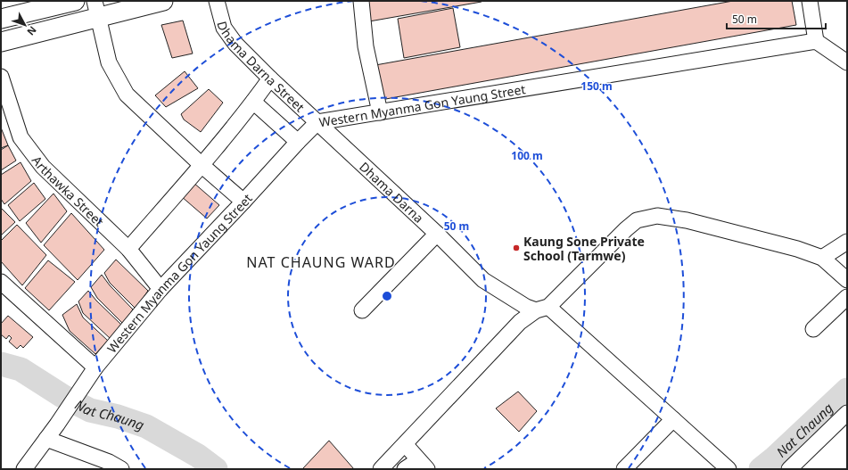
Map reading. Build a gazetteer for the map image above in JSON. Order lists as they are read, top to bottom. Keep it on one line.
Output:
{"streets":{"street":["Dhama Darna Street","Western Myanma Gon Yaung Street","Arthawka Street","Dhama Darna"]},"crossings":[["Dhama Darna Street","Western Myanma Gon Yaung Street"],["Dhama Darna Street","Dhama Darna"],["Western Myanma Gon Yaung Street","Arthawka Street"],["Western Myanma Gon Yaung Street","Dhama Darna"]],"districts":["NAT CHAUNG WARD"],"water":["Nat Chaung"],"places":["Kaung Sone Private School (Tarmwe)"],"scale_bar":"50 m","north":"bottom right","rings":["150 m","100 m","50 m"]}
